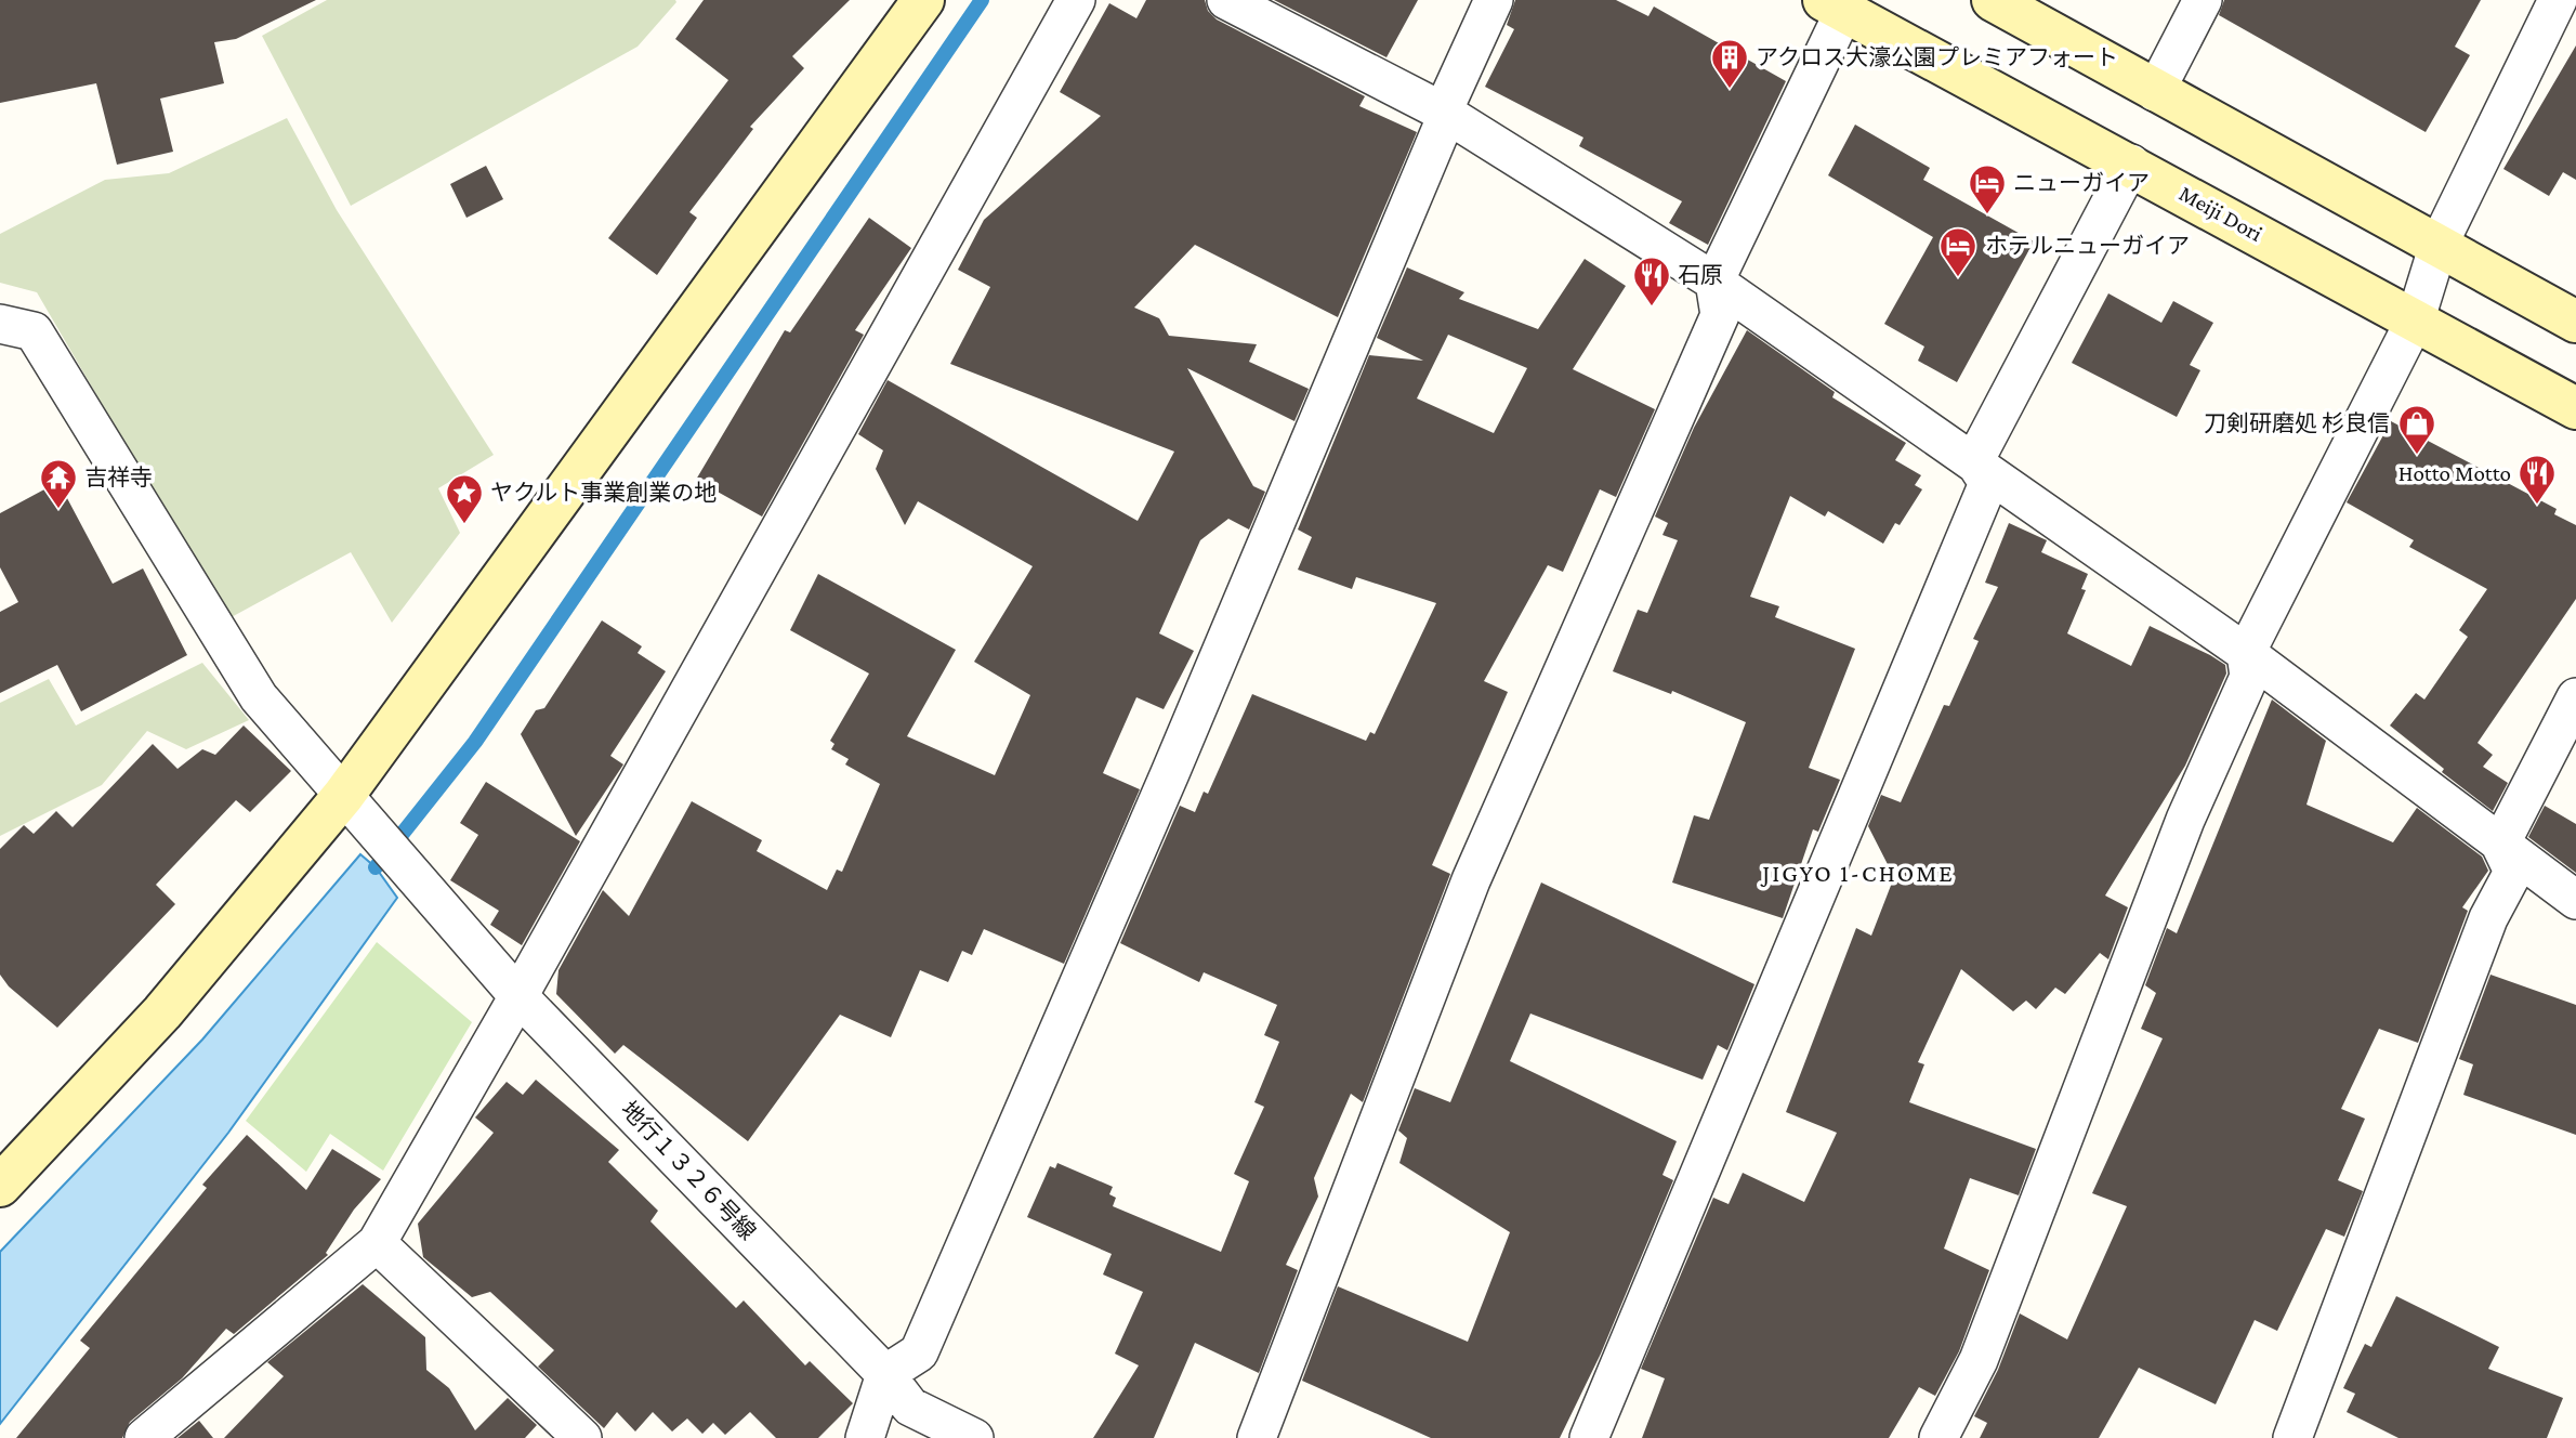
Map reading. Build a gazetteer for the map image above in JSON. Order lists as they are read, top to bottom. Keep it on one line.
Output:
{"streets":{"street":["Meiji Dori","地行１３２６号線"]},"districts":["JIGYO 1-CHOME"],"places":{"building":["アクロス大濠公園プレミアフォート"],"hotel":["ニューガイア","ホテルニューガイア"],"restaurant":["石原","Hotto Motto"],"shop":["刀剣研磨処 杉良信"],"temple":["吉祥寺"],"place":["ヤクルト事業創業の地"]}}
